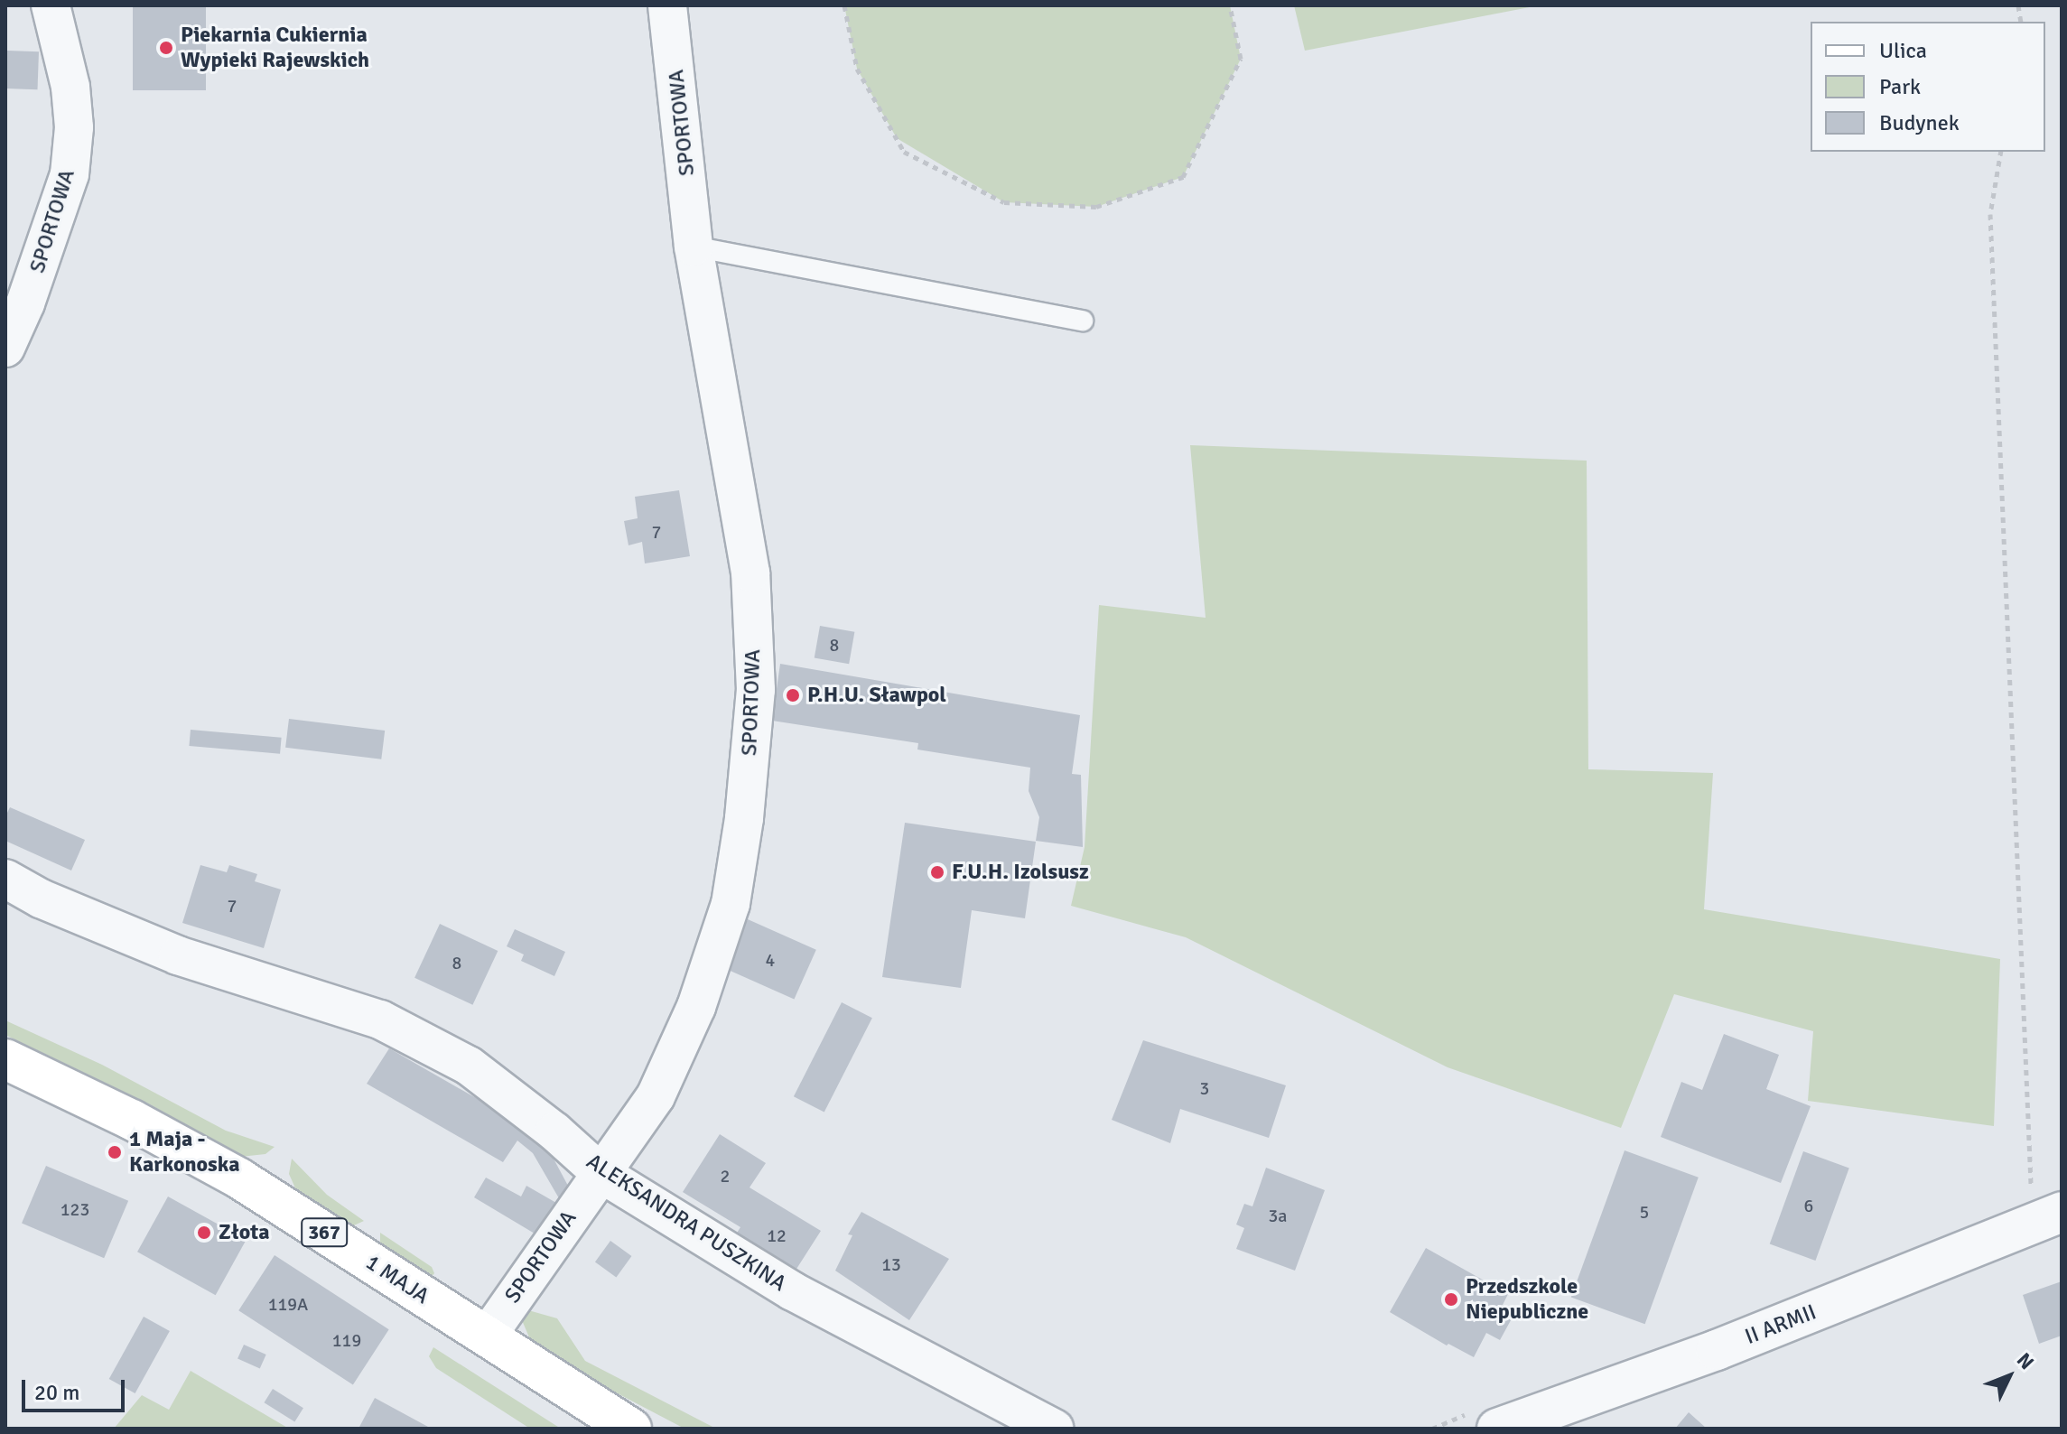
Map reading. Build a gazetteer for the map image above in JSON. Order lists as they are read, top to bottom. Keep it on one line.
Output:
{"streets":{"main road":["367","1 MAJA"],"street":["SPORTOWA","ALEKSANDRA PUSZKINA","II ARMII"]},"crossings":[["SPORTOWA","ALEKSANDRA PUSZKINA"],["SPORTOWA","1 MAJA"]],"places":["Piekarnia Cukiernia Wypieki Rajewskich","P.H.U. Sławpol","F.U.H. Izolsusz","1 Maja - Karkonoska","Złota","Przedszkole Niepubliczne"],"house_numbers":["7","8","7","4","8","3","2","6","123","5","3a","12","13","119A","119"],"legend":["Ulica","Park","Budynek"],"scale_bar":"20 m","north":"top right"}
